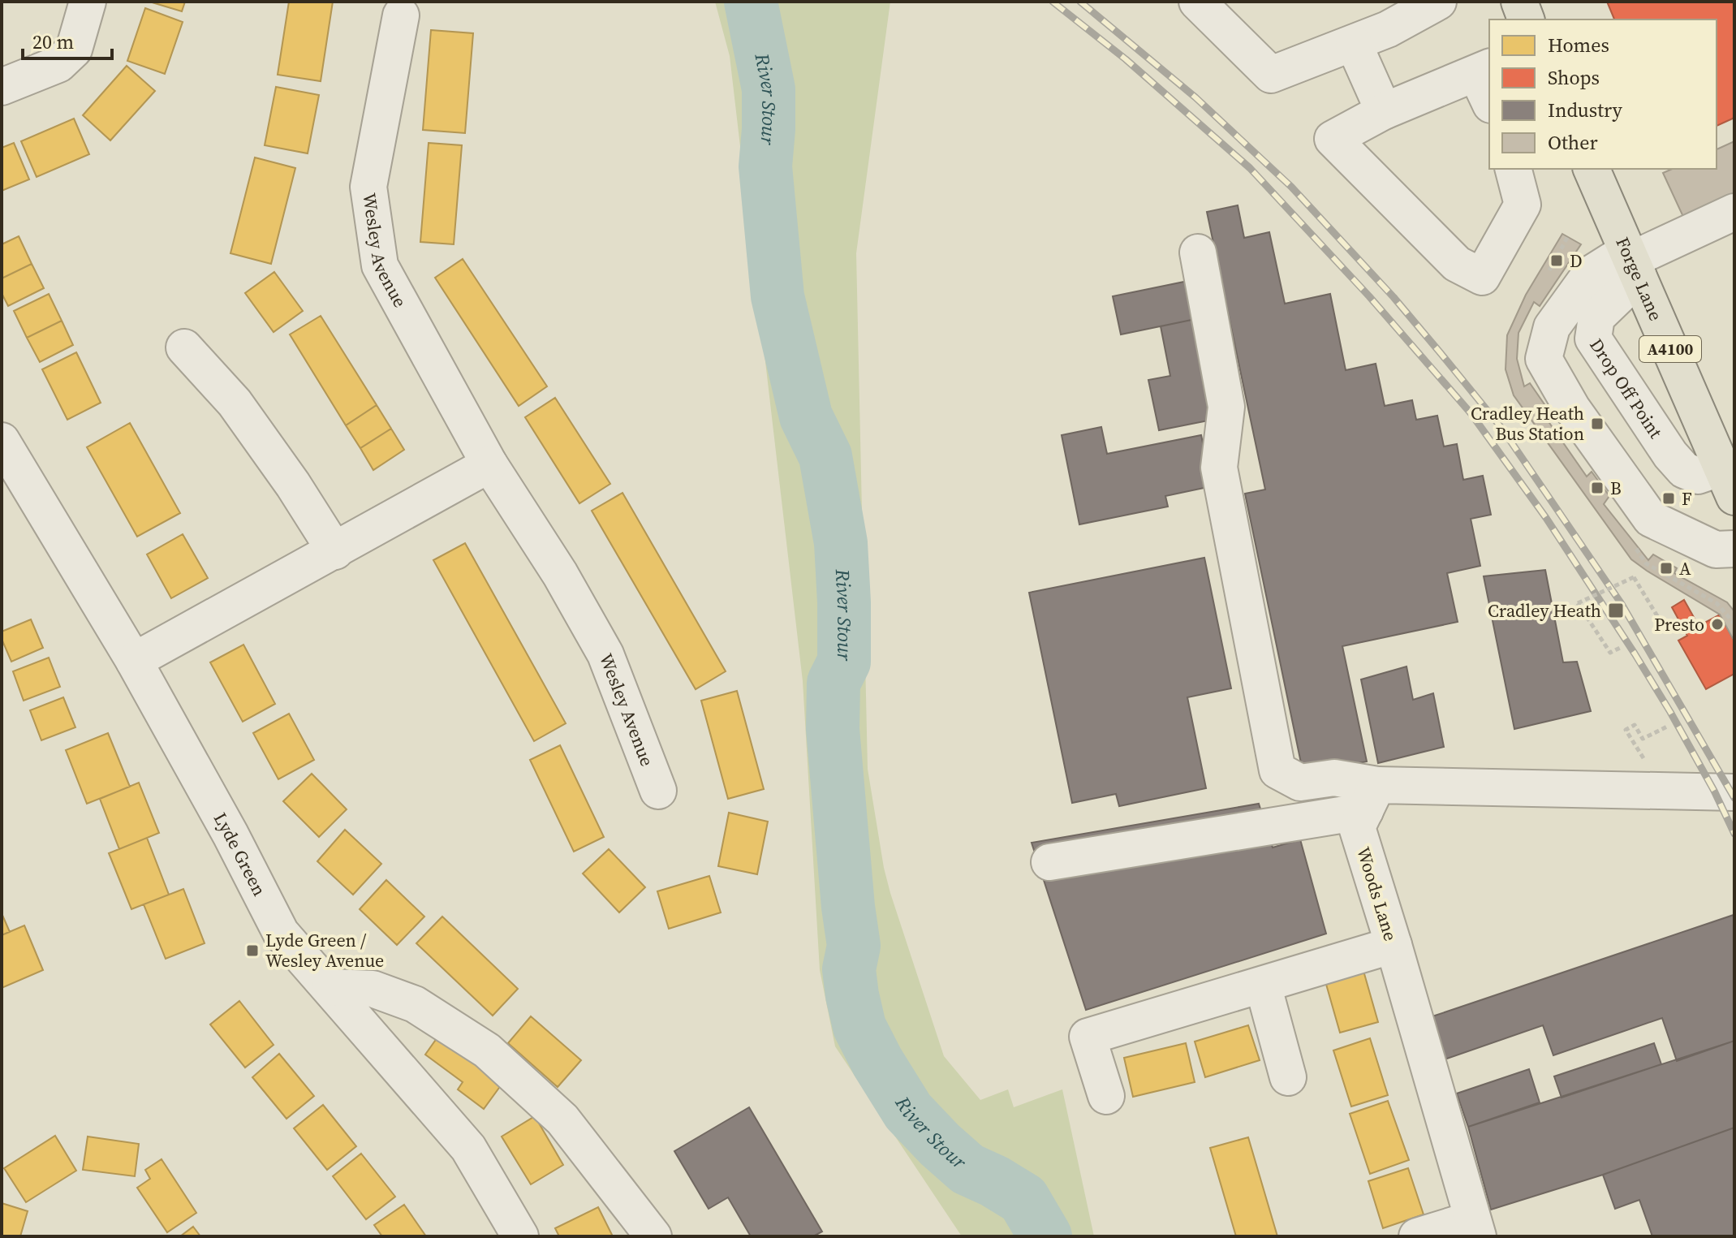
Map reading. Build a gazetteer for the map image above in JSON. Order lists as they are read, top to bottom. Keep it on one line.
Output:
{"streets":{"main road":["Forge Lane","A4100"],"street":["Wesley Avenue","Drop Off Point","Lyde Green","Woods Lane"]},"crossings":[["Forge Lane","Drop Off Point"]],"water":["River Stour"],"places":{"transit":["D","Cradley Heath Bus Station","B","F","A","Cradley Heath","Lyde Green / Wesley Avenue"],"other":["Presto"]},"legend":["Homes","Shops","Industry","Other"],"scale_bar":"20 m"}
